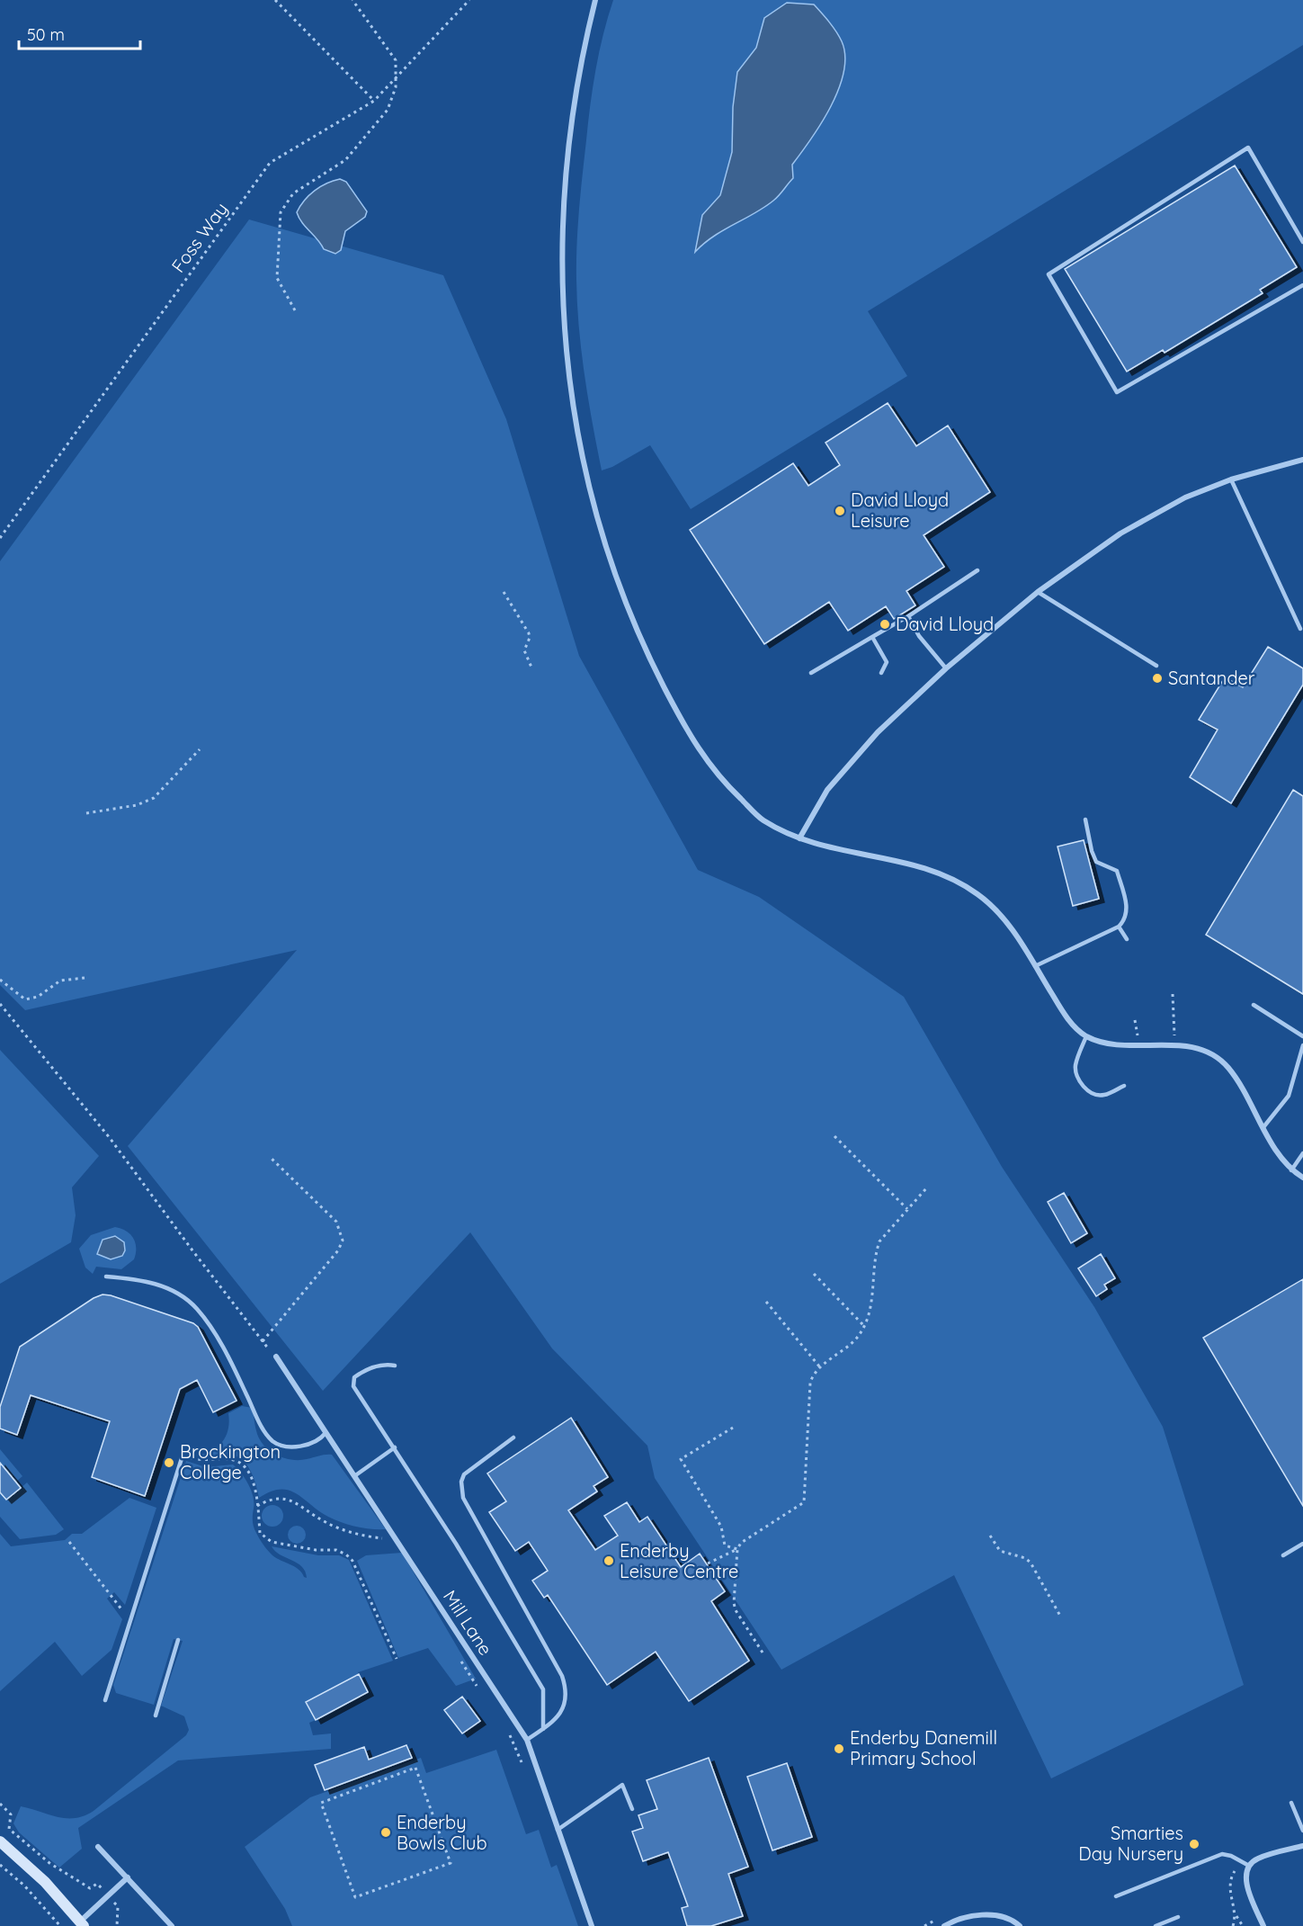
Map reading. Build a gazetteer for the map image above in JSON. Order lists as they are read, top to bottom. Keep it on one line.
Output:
{"streets":{"street":["Mill Lane"],"path":["Foss Way"]},"places":["David Lloyd Leisure","David Lloyd","Santander","Brockington College","Enderby Leisure Centre","Enderby Danemill Primary School","Enderby Bowls Club","Smarties Day Nursery"],"scale_bar":"50 m"}
